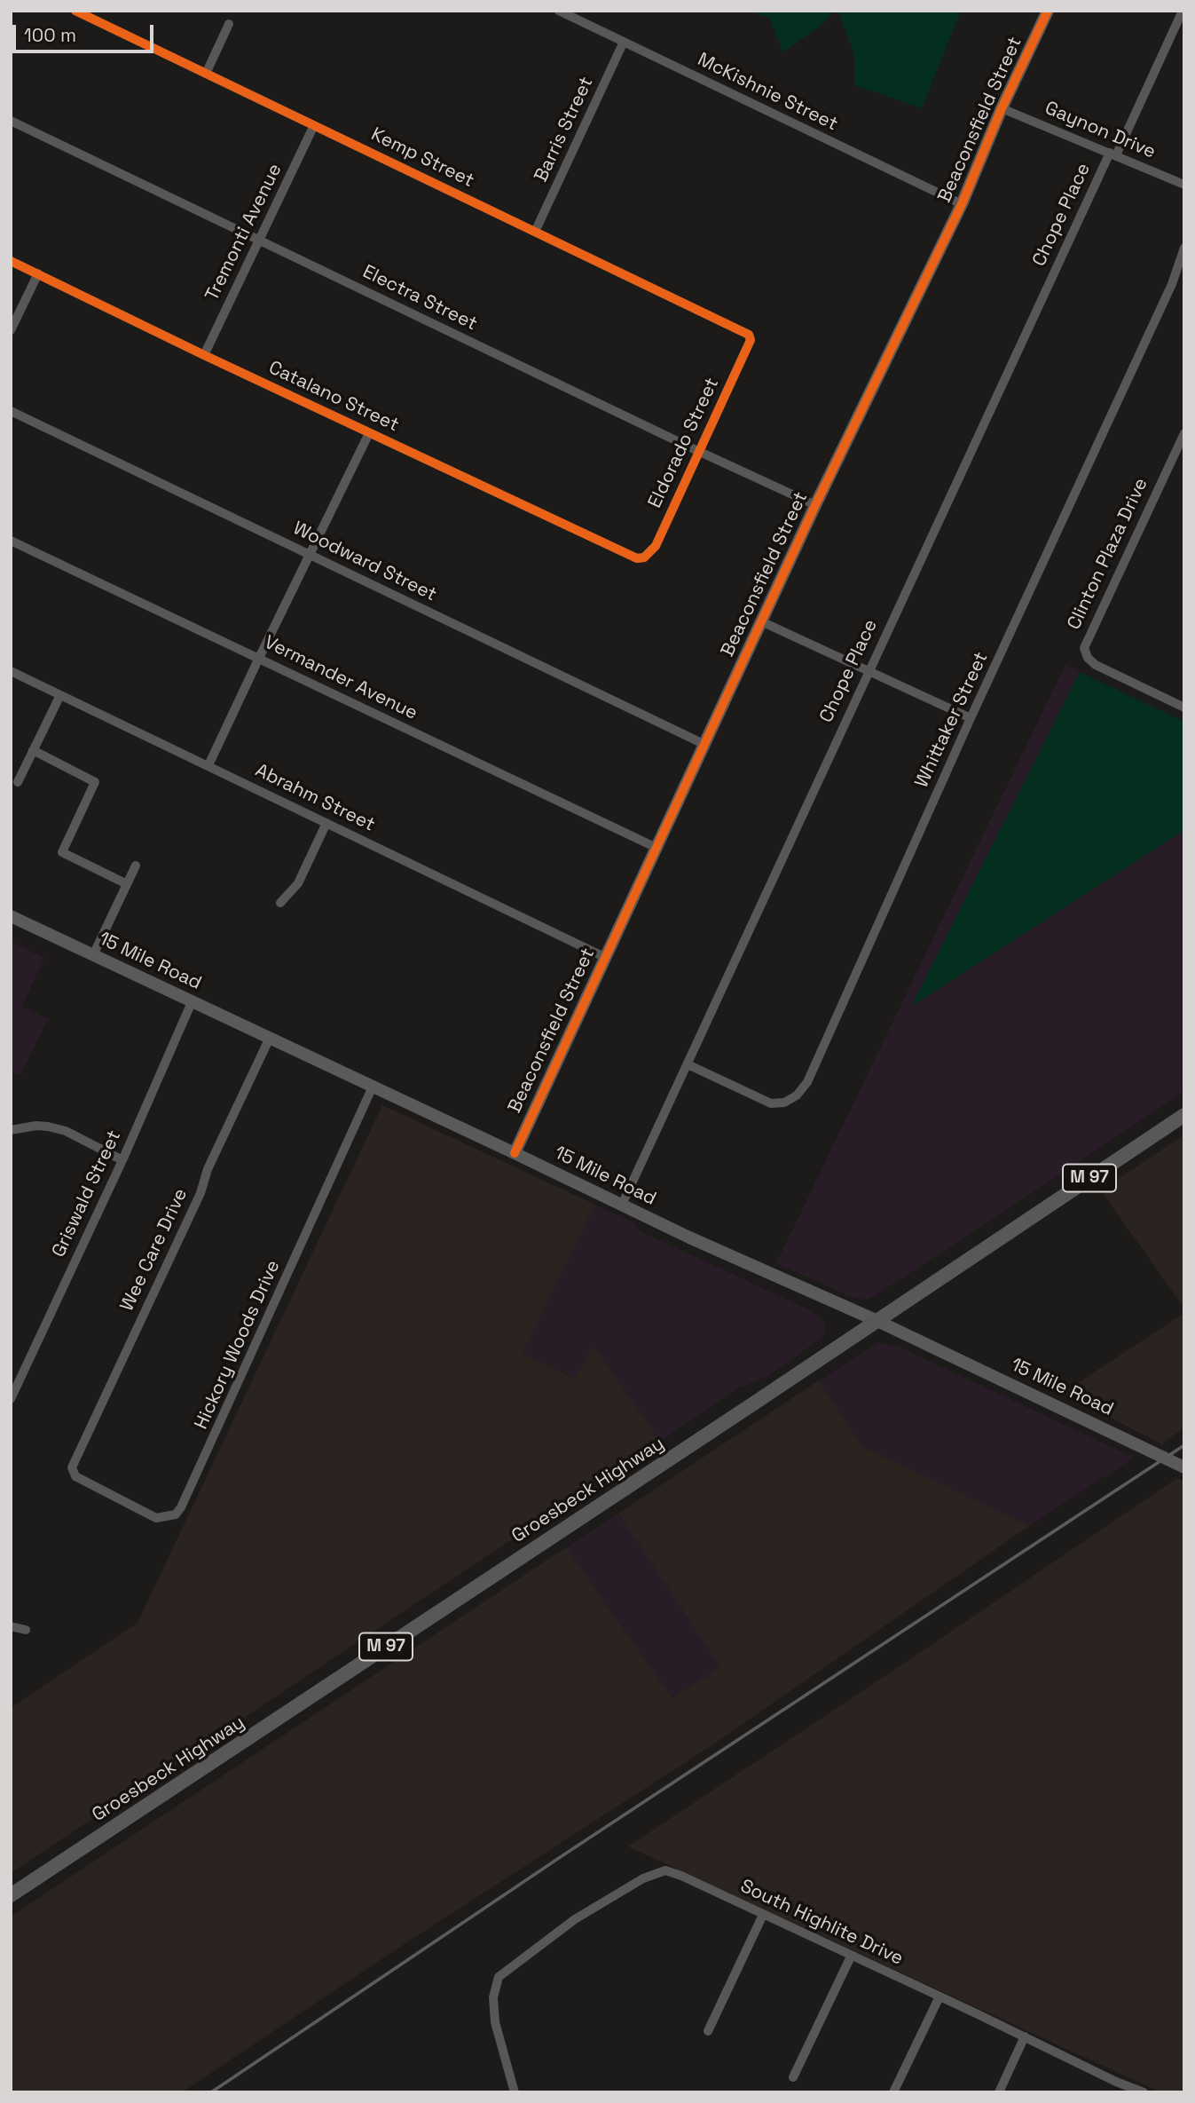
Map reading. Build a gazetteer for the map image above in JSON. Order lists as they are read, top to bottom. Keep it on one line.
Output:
{"streets":{"main road":["Beaconsfield Street","15 Mile Road","M 97","Groesbeck Highway"],"street":["McKishnie Street","Barris Street","Gaynon Drive","Kemp Street","Chope Place","Tremonti Avenue","Electra Street","Catalano Street","Eldorado Street","Clinton Plaza Drive","Woodward Street","Vermander Avenue","Whittaker Street","Abrahm Street","Griswald Street","Wee Care Drive","Hickory Woods Drive","South Highlite Drive"]},"crossings":[["McKishnie Street","Beaconsfield Street"],["McKishnie Street","Barris Street"],["Beaconsfield Street","Gaynon Drive"],["Beaconsfield Street","Electra Street"],["Beaconsfield Street","Woodward Street"],["Beaconsfield Street","Vermander Avenue"],["Beaconsfield Street","Abrahm Street"],["Beaconsfield Street","15 Mile Road"],["Barris Street","Kemp Street"],["Gaynon Drive","Chope Place"],["Kemp Street","Tremonti Avenue"],["Kemp Street","Eldorado Street"],["Chope Place","Whittaker Street"],["Chope Place","15 Mile Road"],["Tremonti Avenue","Electra Street"],["Tremonti Avenue","Catalano Street"],["Electra Street","Eldorado Street"],["Catalano Street","Eldorado Street"],["15 Mile Road","Griswald Street"],["15 Mile Road","Wee Care Drive"],["15 Mile Road","Hickory Woods Drive"],["15 Mile Road","Groesbeck Highway"],["Wee Care Drive","Hickory Woods Drive"]],"scale_bar":"100 m"}
